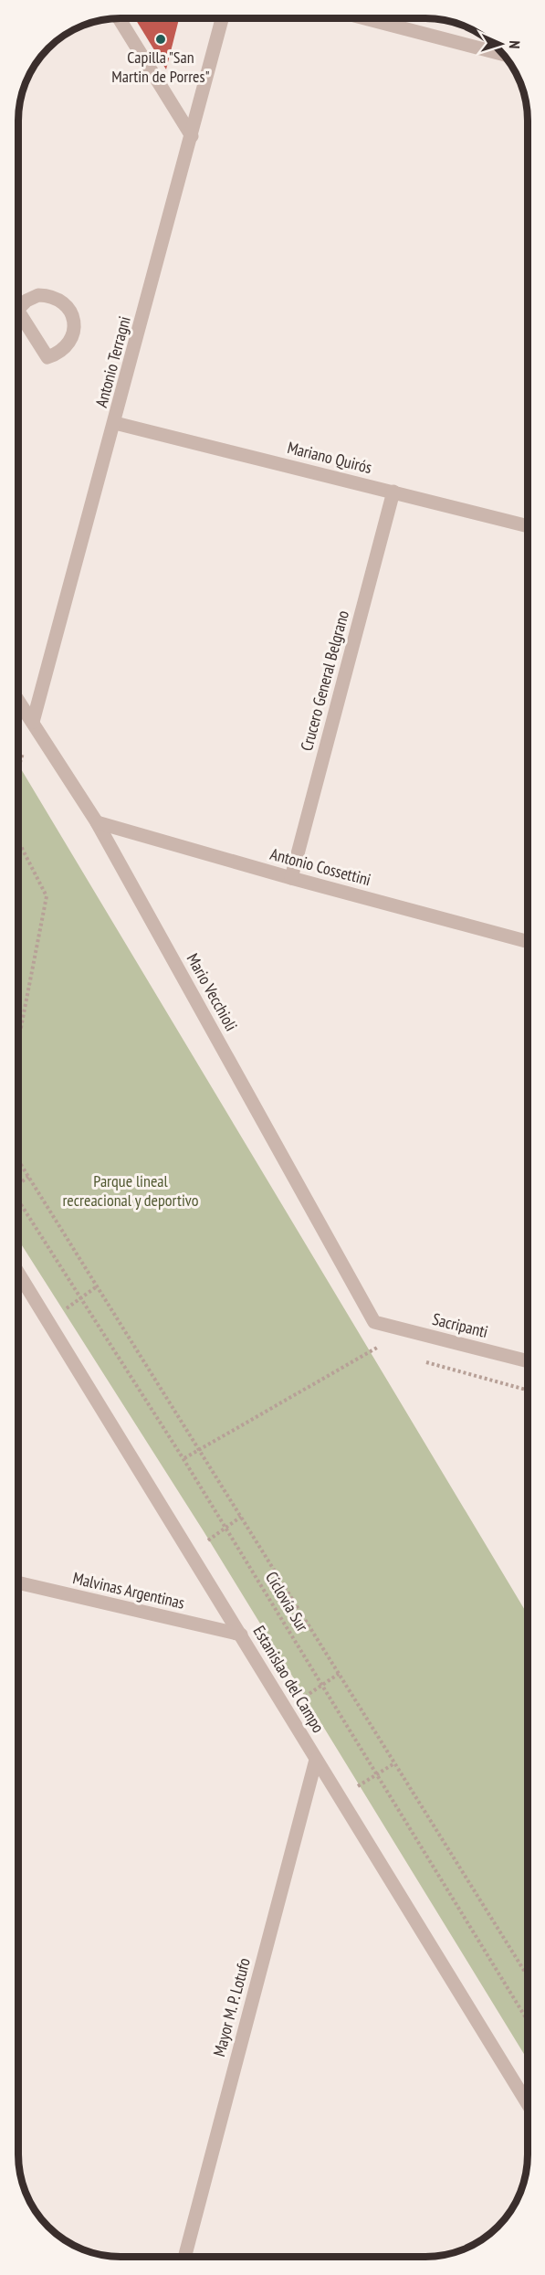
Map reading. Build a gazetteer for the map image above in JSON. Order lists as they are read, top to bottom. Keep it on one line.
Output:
{"streets":{"street":["Antonio Terragni","Mariano Quirós","Crucero General Belgrano","Antonio Cossettini","Mario Vecchioli","Sacripanti","Malvinas Argentinas","Estanislao del Campo","Mayor M. P. Lotufo"],"path":["Ciclovía Sur"]},"crossings":[["Antonio Terragni","Mariano Quirós"],["Antonio Terragni","Mario Vecchioli"],["Mariano Quirós","Crucero General Belgrano"],["Crucero General Belgrano","Antonio Cossettini"],["Antonio Cossettini","Mario Vecchioli"],["Mario Vecchioli","Sacripanti"],["Malvinas Argentinas","Estanislao del Campo"],["Estanislao del Campo","Mayor M. P. Lotufo"]],"parks":["Parque lineal recreacional y deportivo"],"places":["Capilla \"San Martin de Porres\""],"north":"right"}
